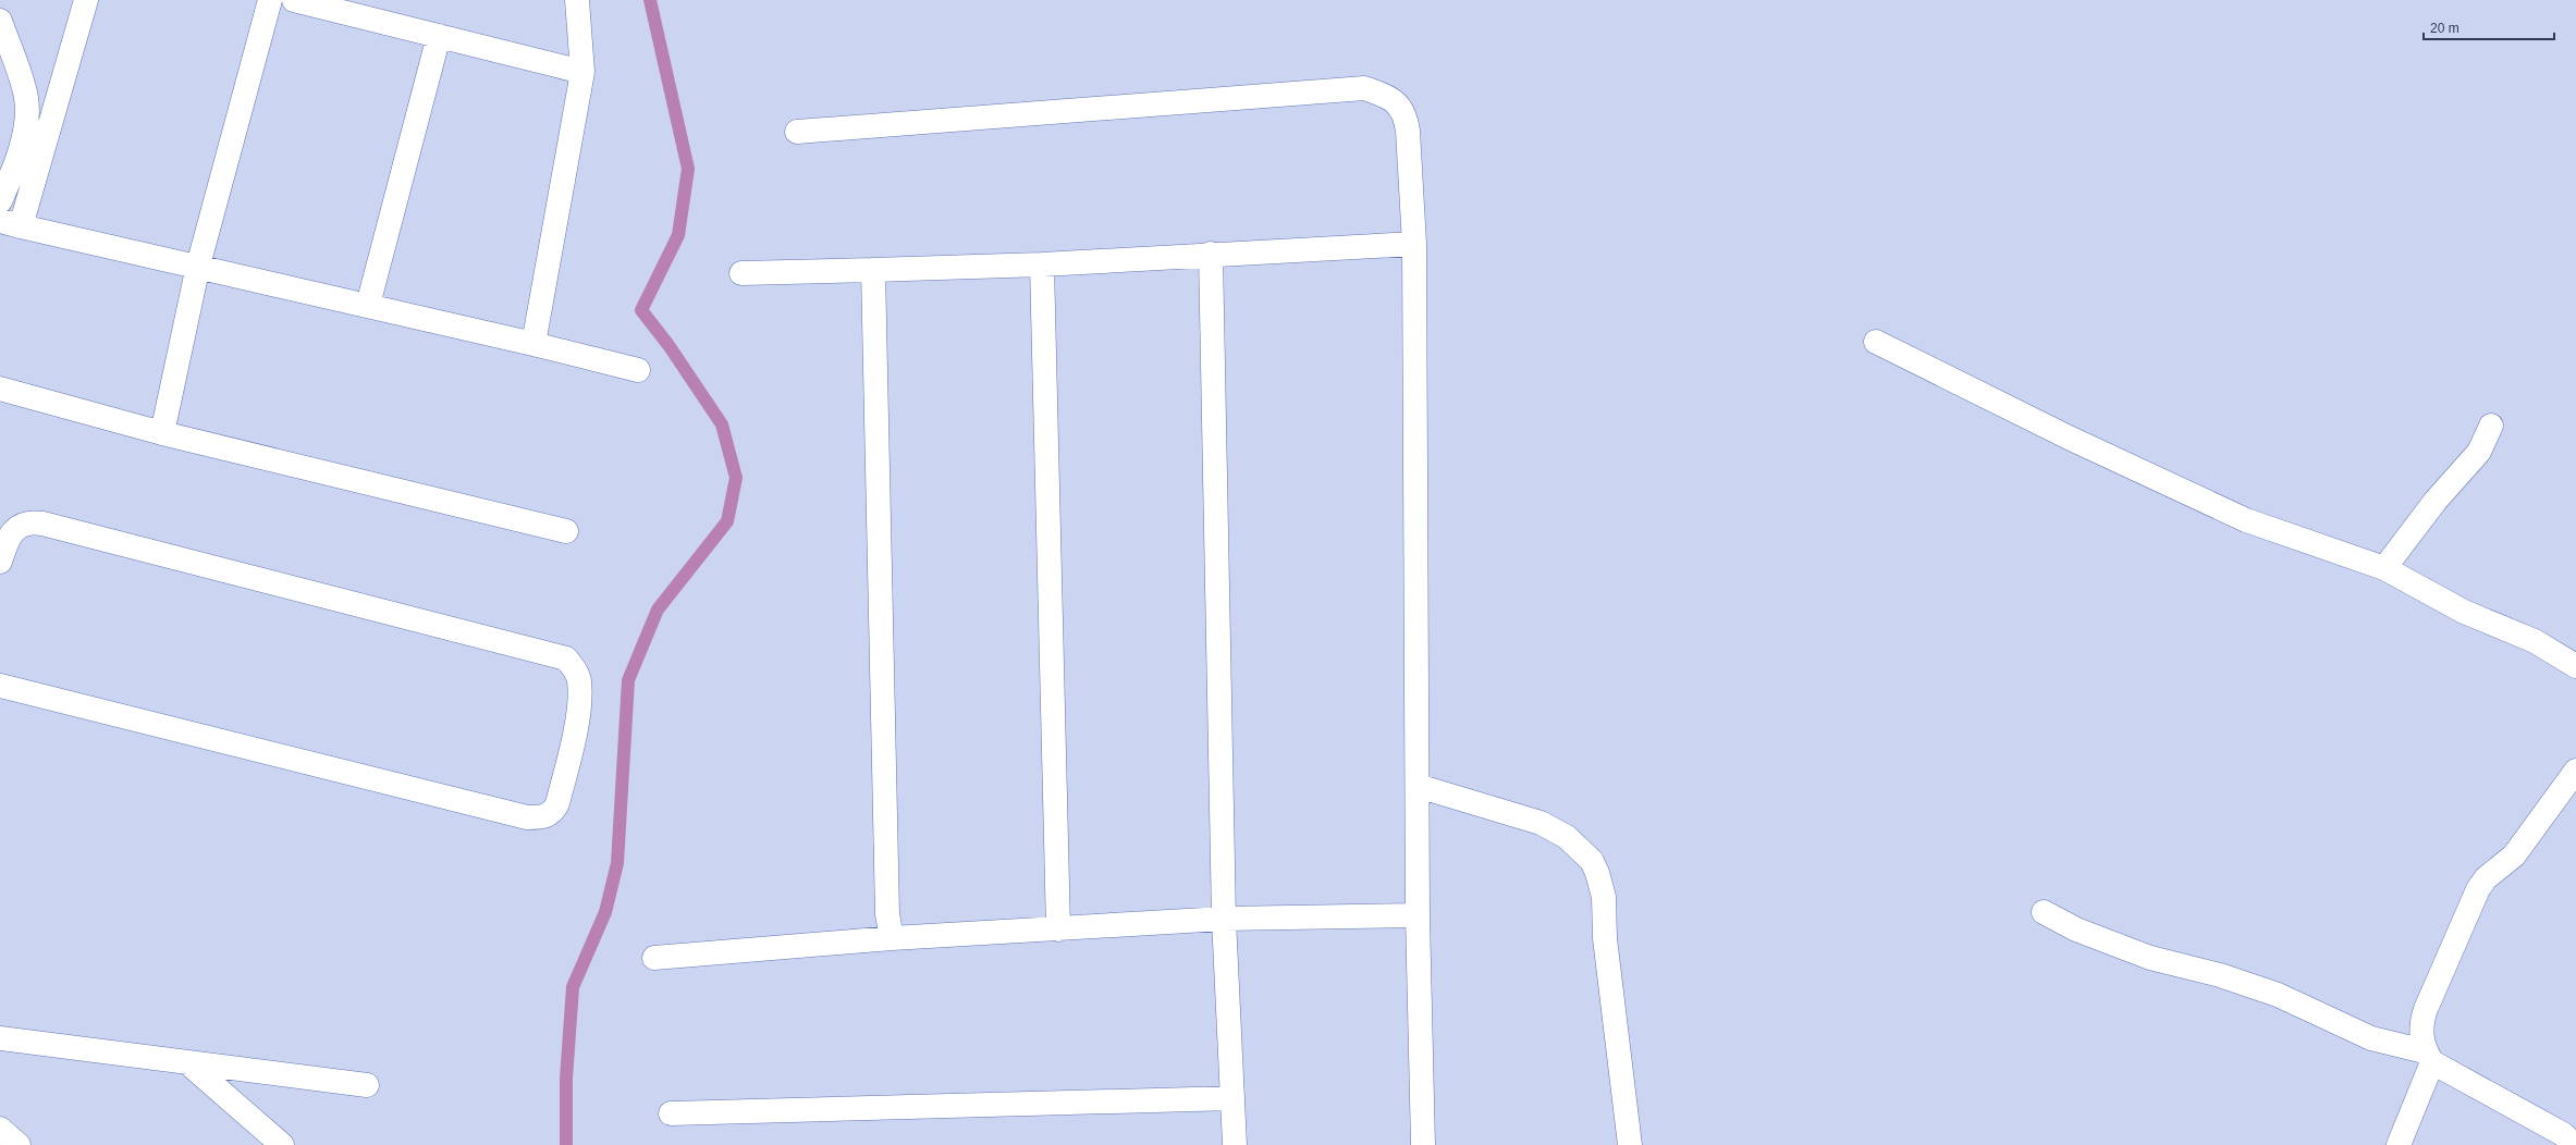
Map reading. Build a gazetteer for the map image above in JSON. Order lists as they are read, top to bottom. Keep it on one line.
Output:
{"scale_bar":"20 m"}
